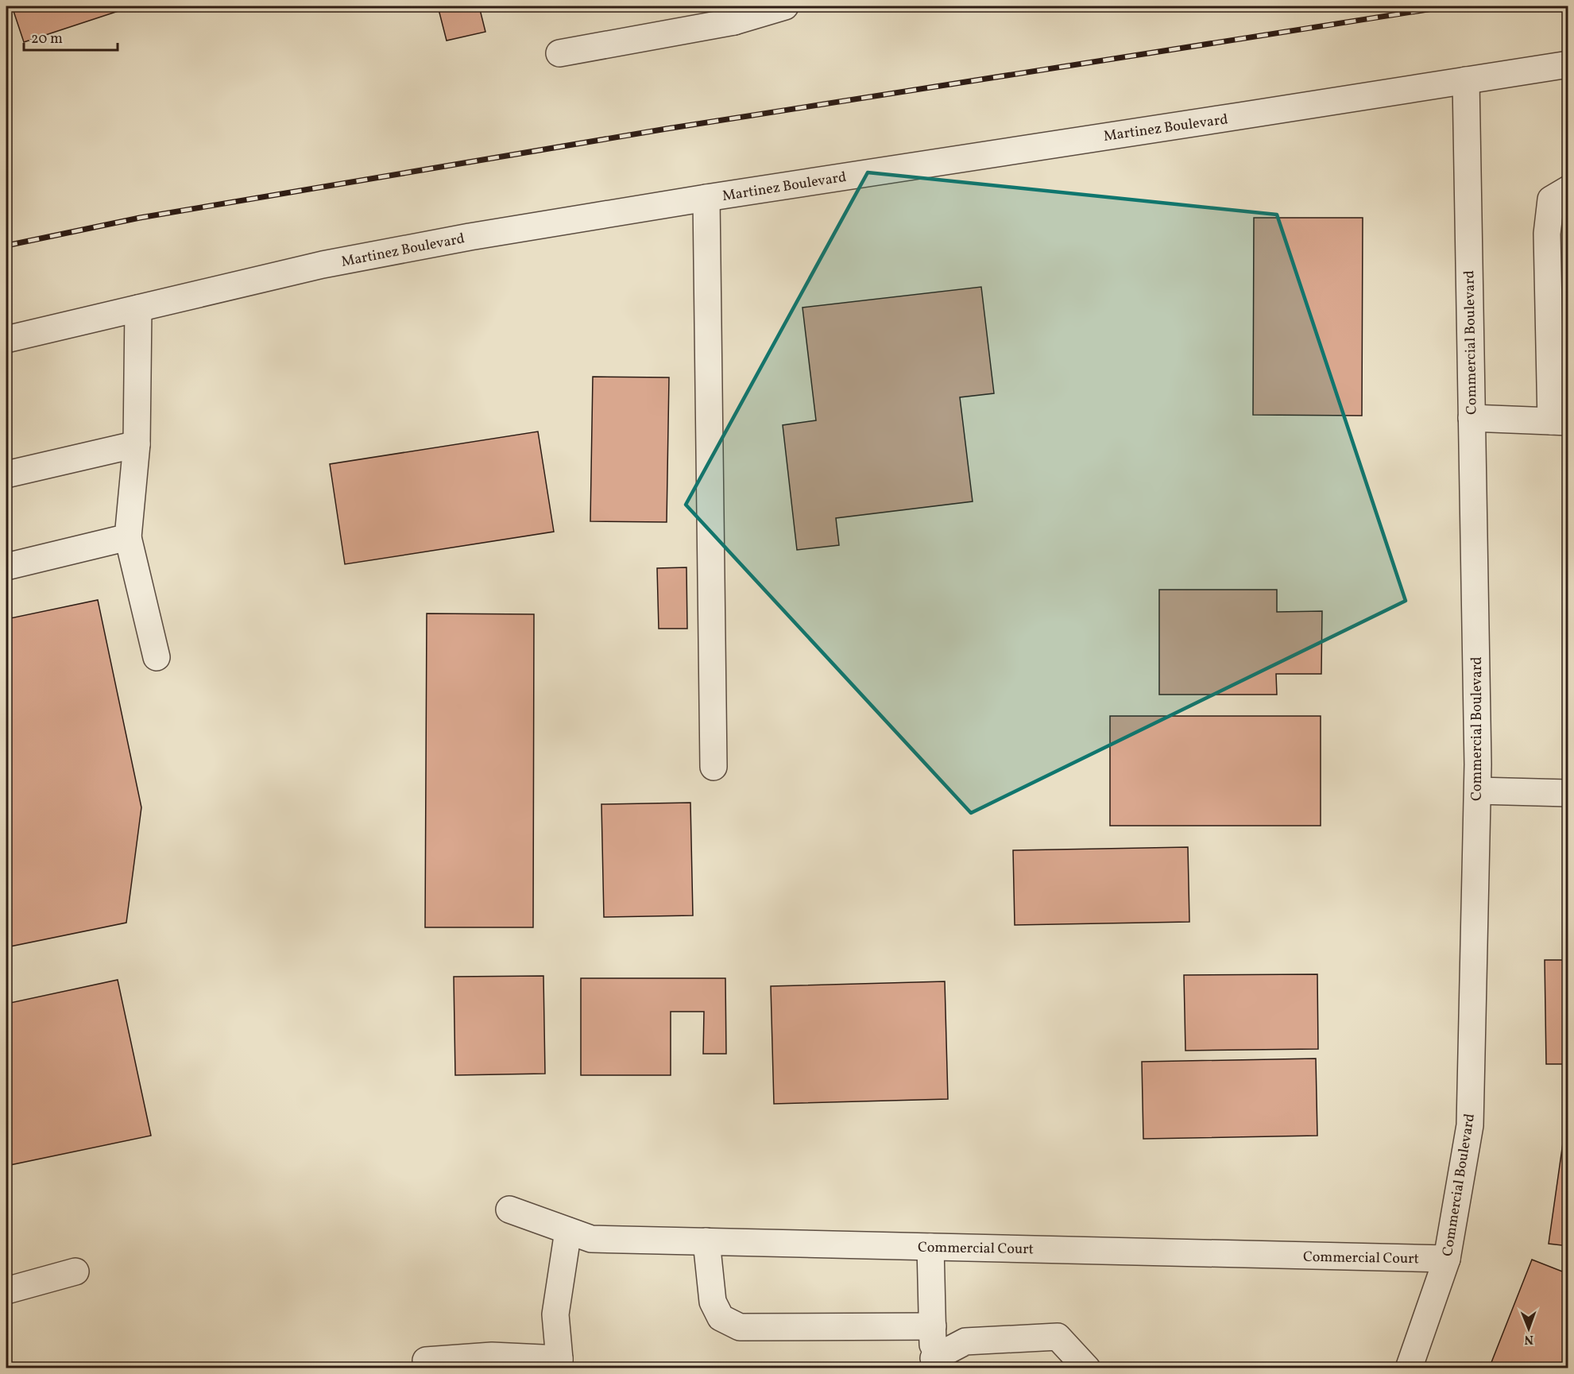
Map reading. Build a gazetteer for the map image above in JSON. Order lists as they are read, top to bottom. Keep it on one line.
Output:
{"streets":{"street":["Martinez Boulevard","Commercial Boulevard","Commercial Court"]},"crossings":[["Martinez Boulevard","Commercial Boulevard"],["Commercial Boulevard","Commercial Court"]],"scale_bar":"20 m","north":"bottom"}
